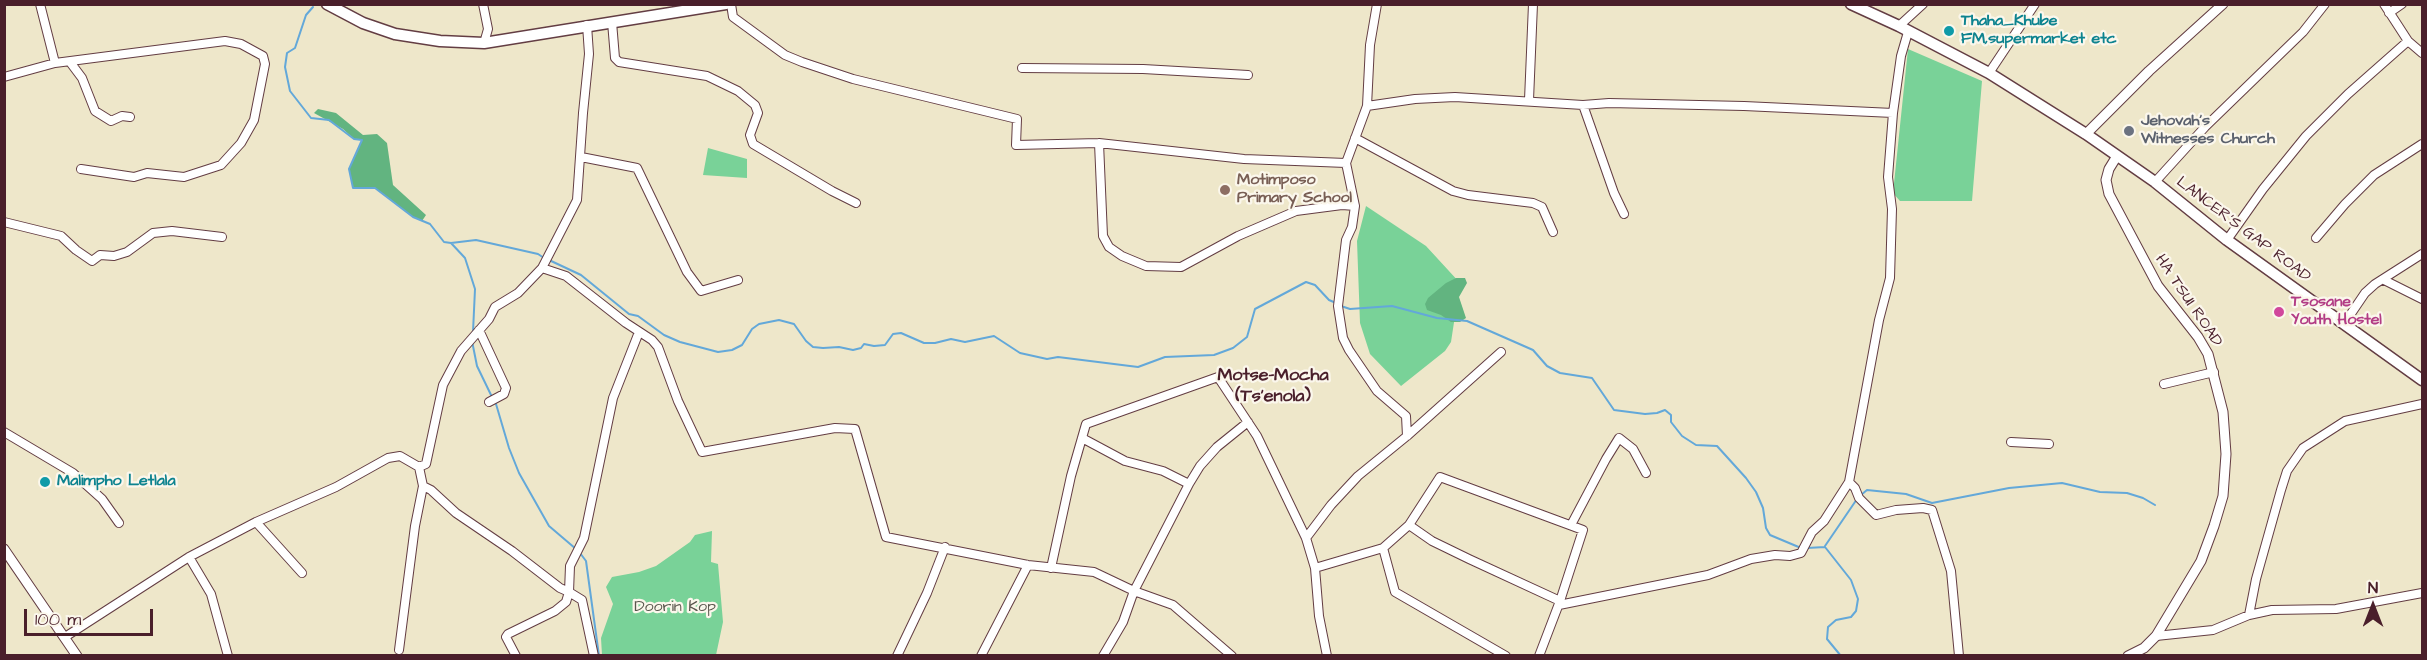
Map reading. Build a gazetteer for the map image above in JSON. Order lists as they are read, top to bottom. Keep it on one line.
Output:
{"streets":{"main road":["LANCER'S GAP ROAD"],"street":["HA TSUI ROAD"]},"crossings":[["LANCER'S GAP ROAD","HA TSUI ROAD"]],"districts":["Motse-Mocha (Ts'enola)"],"parks":["Doorin Kop"],"places":["Thaha_Khube FM,supermarket etc","Jehovah's Witnesses Church","Motimposo Primary School","Tsosane Youth Hostel","Malimpho Letlala"],"scale_bar":"100 m","north":"top"}
